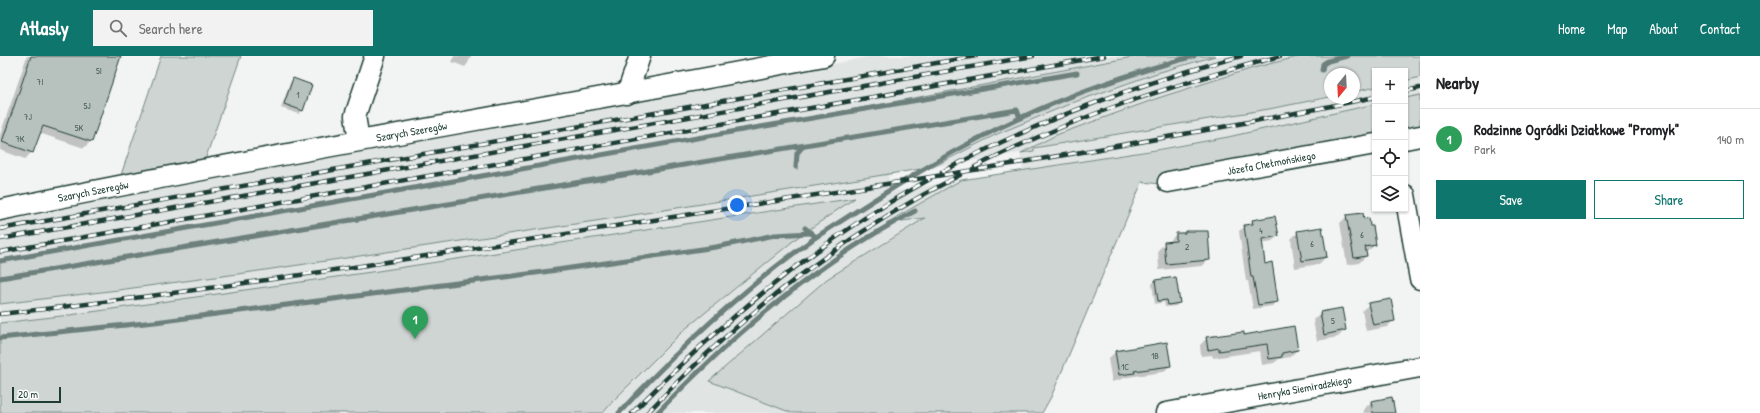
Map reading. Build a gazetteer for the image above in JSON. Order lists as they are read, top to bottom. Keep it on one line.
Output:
{"streets":{"street":["Szarych Szeregów","Józefa Chełmońskiego","Henryka Siemiradzkiego"]},"house_numbers":["5I","7I","1","5J","7J","5K","7K","4","6","6","2","5","1B","1C"],"scale_bar":"20 m","north":"bottom","page":{"header":"Atlasly","search":"Search here","nav":["Home","Map","About","Contact"],"heading":"Nearby","map_buttons":["+","−"],"list":[{"mark":"1","name":"Rodzinne Ogródki Działkowe \"Promyk\"","note":"Park","value":"140 m"}],"buttons":["Save","Share"],"pins":"1","scale":"20 m"}}
